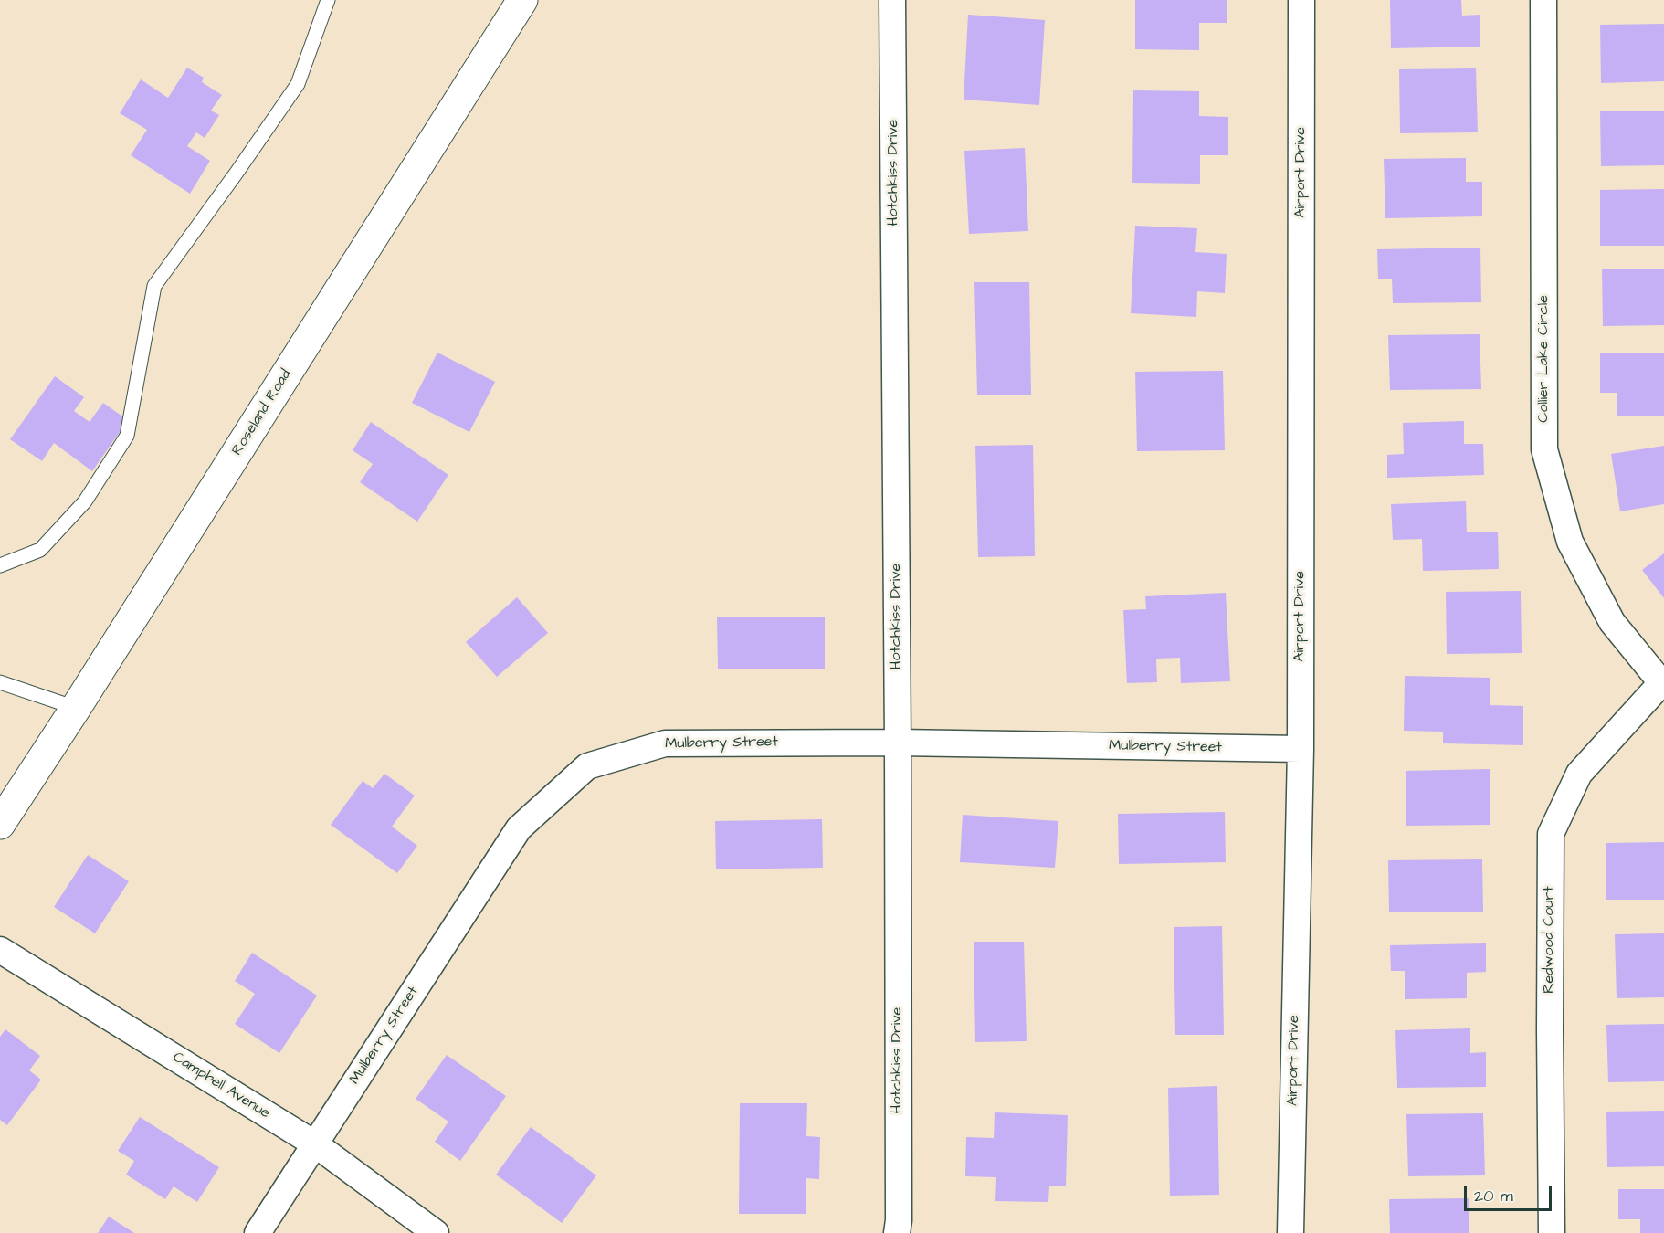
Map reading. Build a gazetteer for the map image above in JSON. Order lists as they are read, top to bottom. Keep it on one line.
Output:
{"streets":{"main road":["Roseland Road"],"street":["Hotchkiss Drive","Airport Drive","Collier Lake Circle","Mulberry Street","Redwood Court","Campbell Avenue"]},"crossings":[["Hotchkiss Drive","Mulberry Street"],["Airport Drive","Mulberry Street"],["Collier Lake Circle","Redwood Court"],["Mulberry Street","Campbell Avenue"]],"scale_bar":"20 m"}
